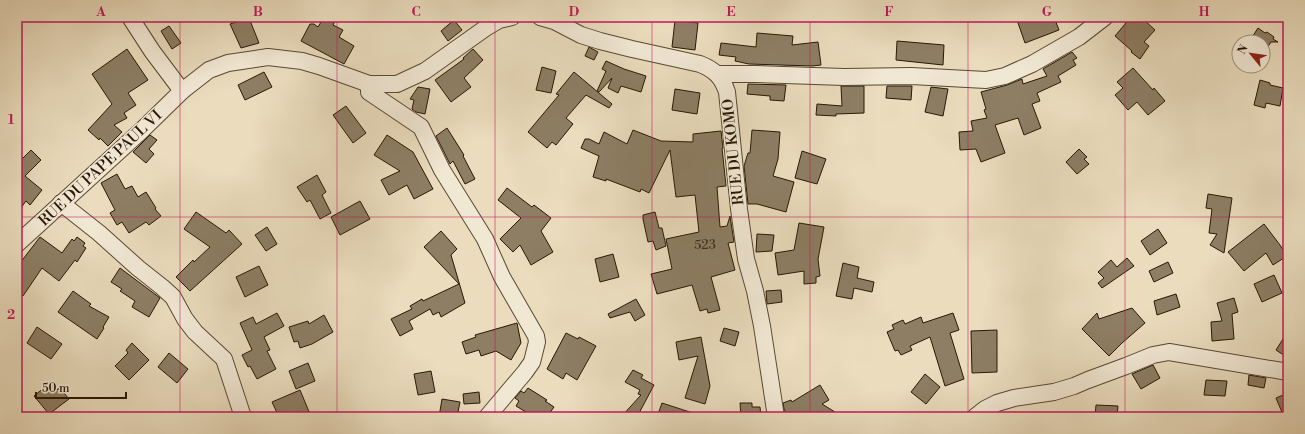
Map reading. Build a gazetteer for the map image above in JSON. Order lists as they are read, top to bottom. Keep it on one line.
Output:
{"streets":{"street":["RUE DU KOMO","RUE DU PAPE PAUL VI"]},"house_numbers":["523"],"scale_bar":"50 m","north":"top left","grid":{"columns":["A","B","C","D","E","F","G","H"],"rows":["1","2"]}}
